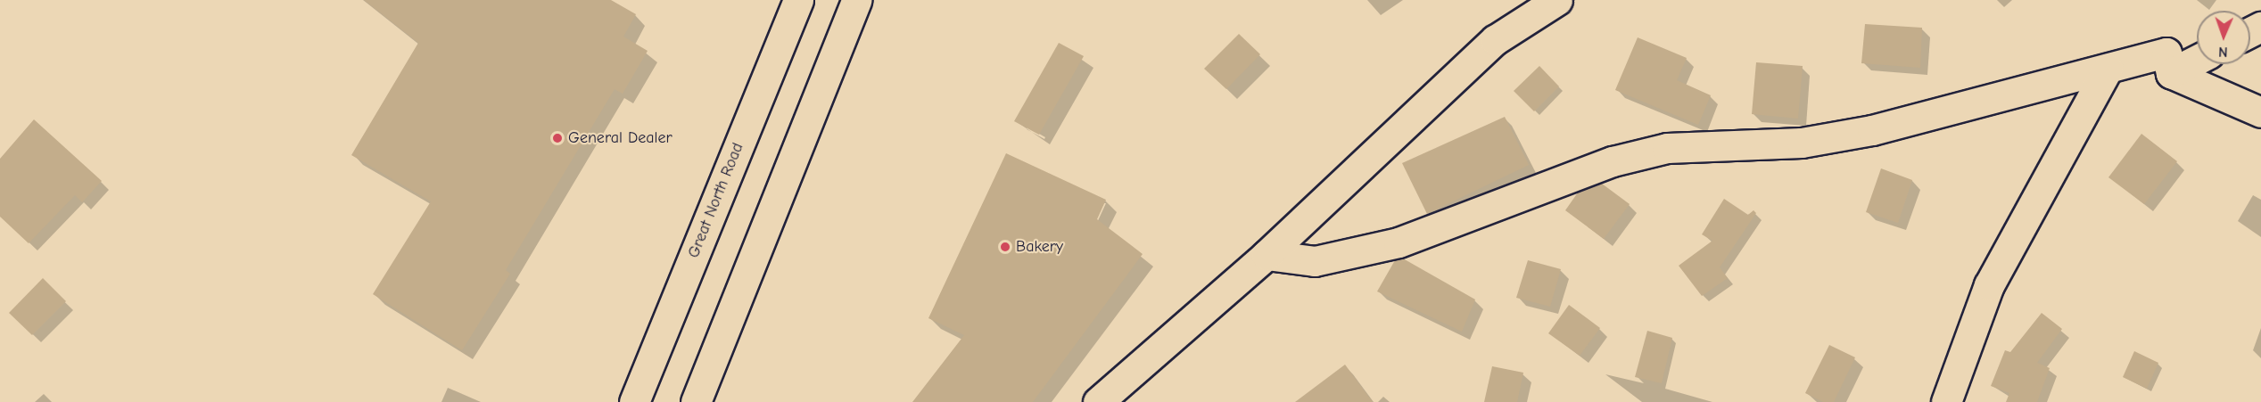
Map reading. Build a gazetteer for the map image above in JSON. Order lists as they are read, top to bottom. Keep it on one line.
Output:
{"streets":{"main road":["Great North Road"]},"places":["General Dealer","Bakery"],"north":"bottom"}
